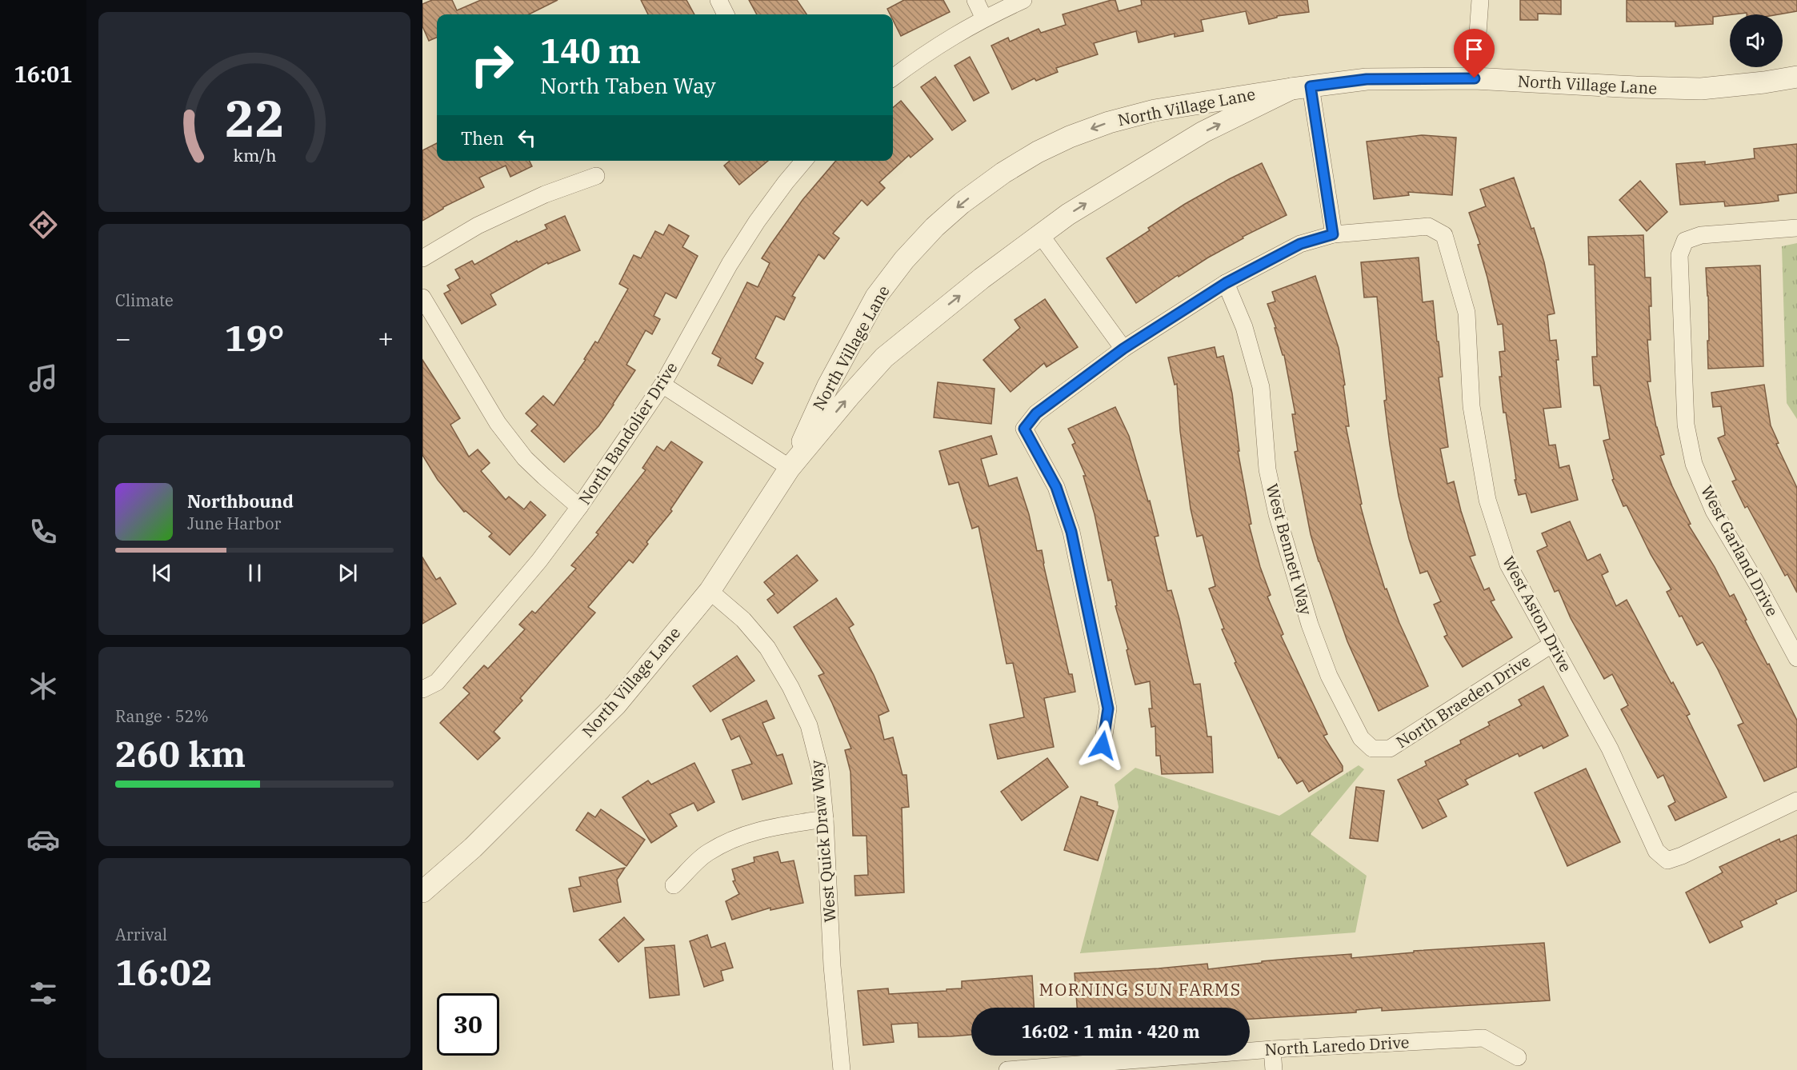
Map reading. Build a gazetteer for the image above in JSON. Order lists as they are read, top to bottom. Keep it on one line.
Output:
{"streets":{"street":["North Village Lane","North Bandolier Drive","West Bennett Way","West Garland Drive","West Aston Drive","North Braeden Drive","West Quick Draw Way","North Laredo Drive"]},"crossings":[["North Village Lane","West Quick Draw Way"],["West Bennett Way","North Braeden Drive"],["West Aston Drive","North Braeden Drive"]],"districts":["MORNING SUN FARMS"],"page":{"tabs":"16:01","turn":["140 m","North Taben Way"],"then":"Then","tile":["Climate",["Range · 52%","260 km"],["Arrival","16:02"]],"heat":["−","19°","+"],"song":["Northbound","June Harbor"],"limit":"30","trip":"16:02 · 1 min · 420 m","gauge":["22","km/h"]}}
